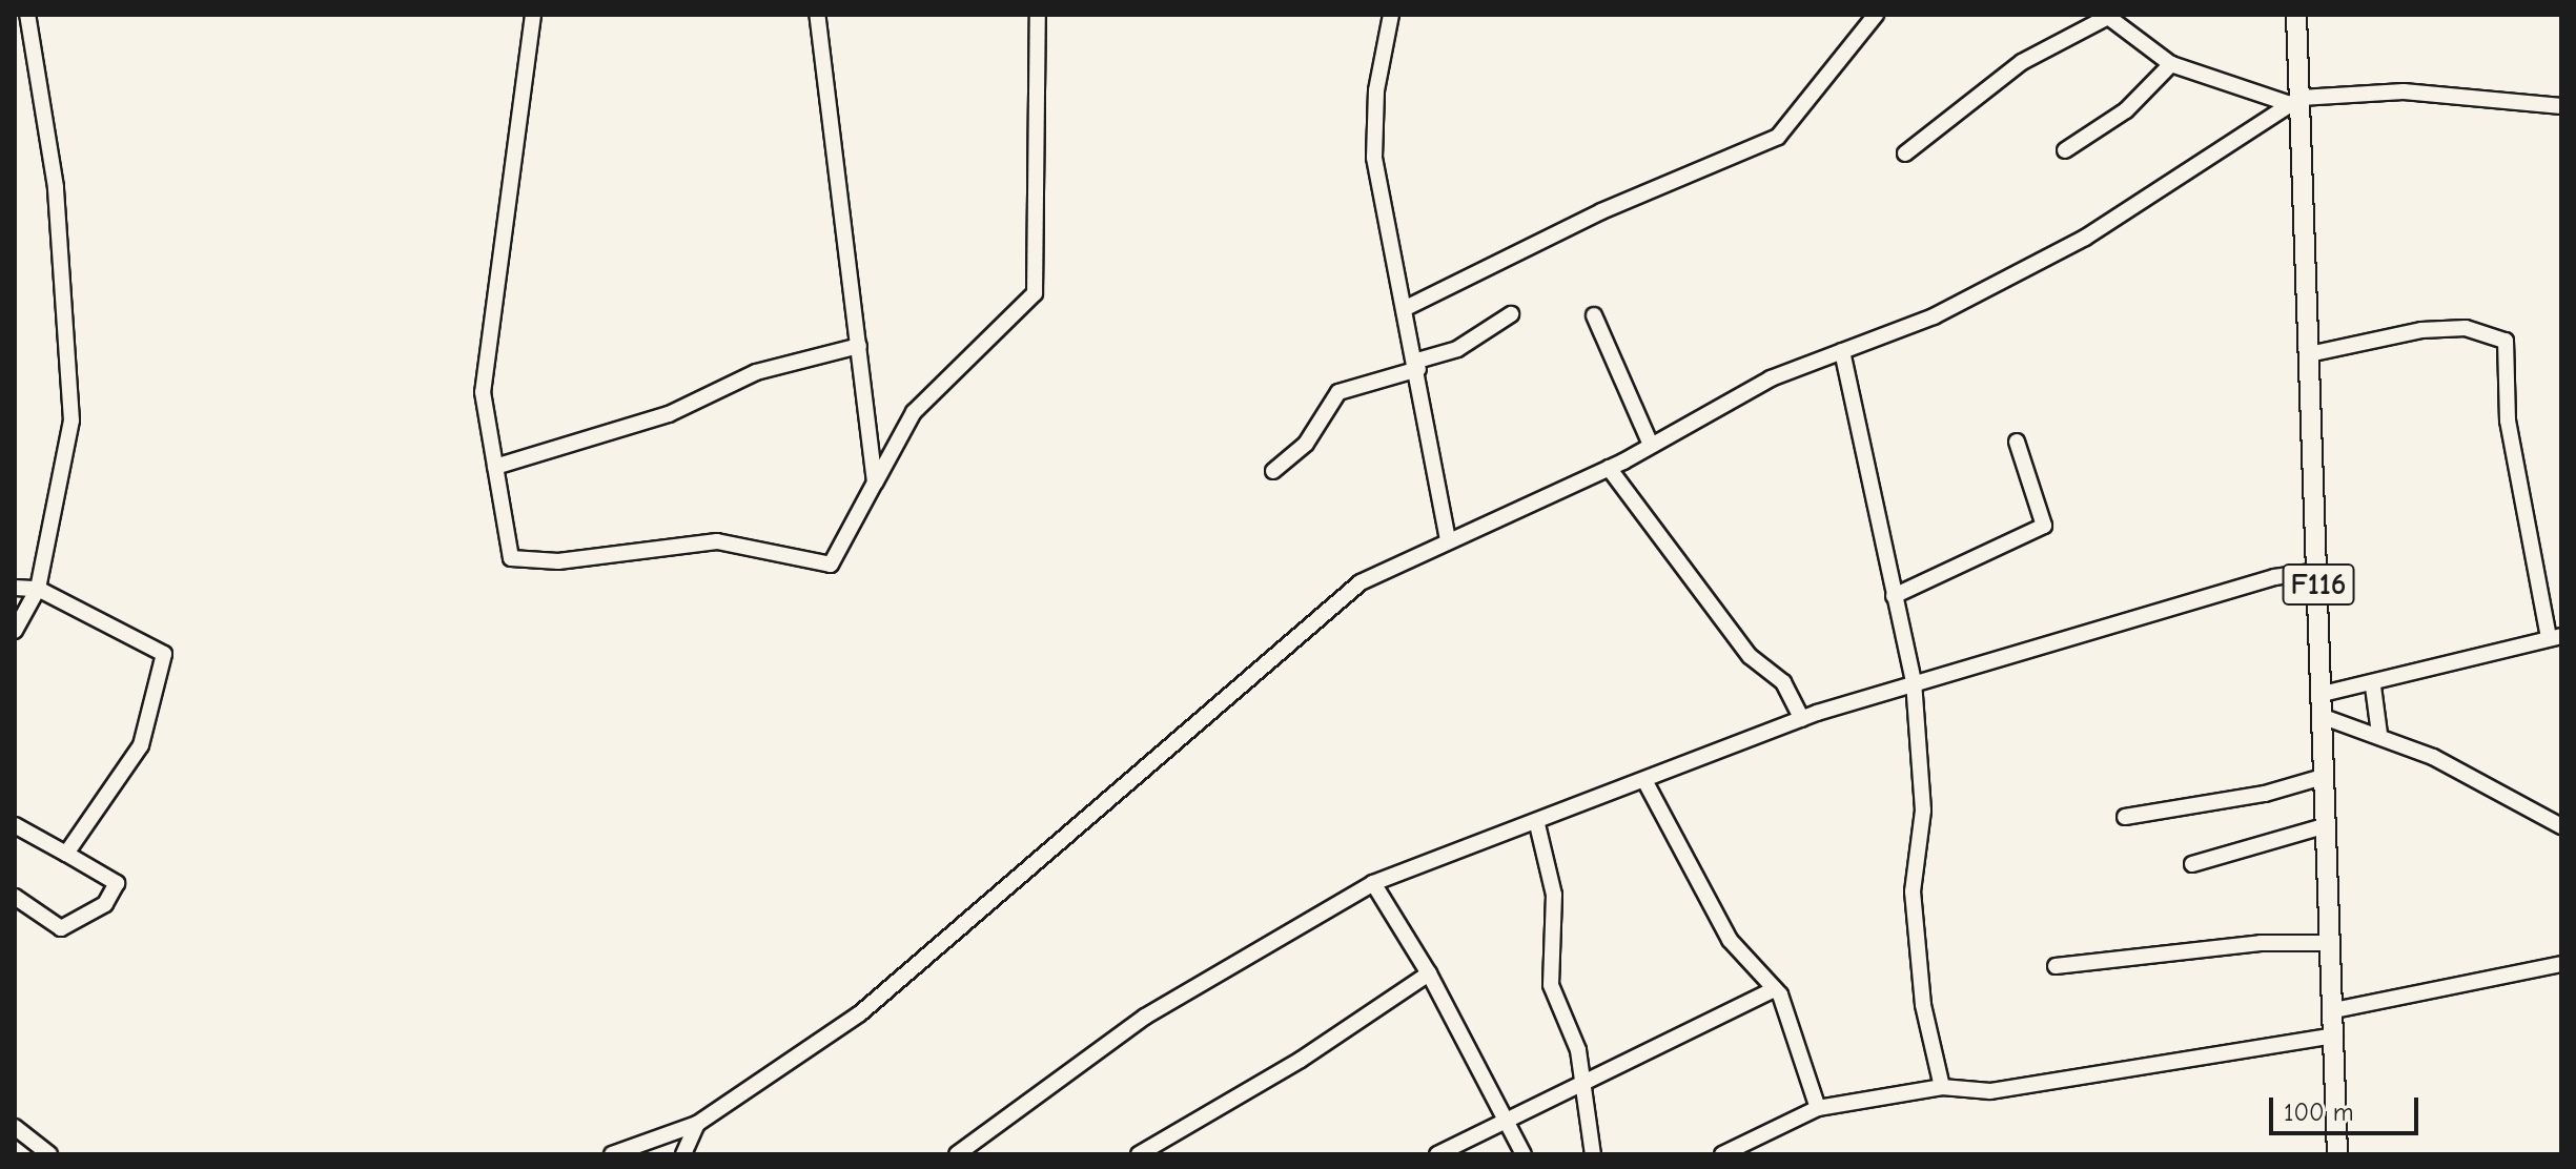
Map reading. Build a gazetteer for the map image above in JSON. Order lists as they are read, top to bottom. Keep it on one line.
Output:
{"streets":{"main road":["F116"]},"scale_bar":"100 m"}
